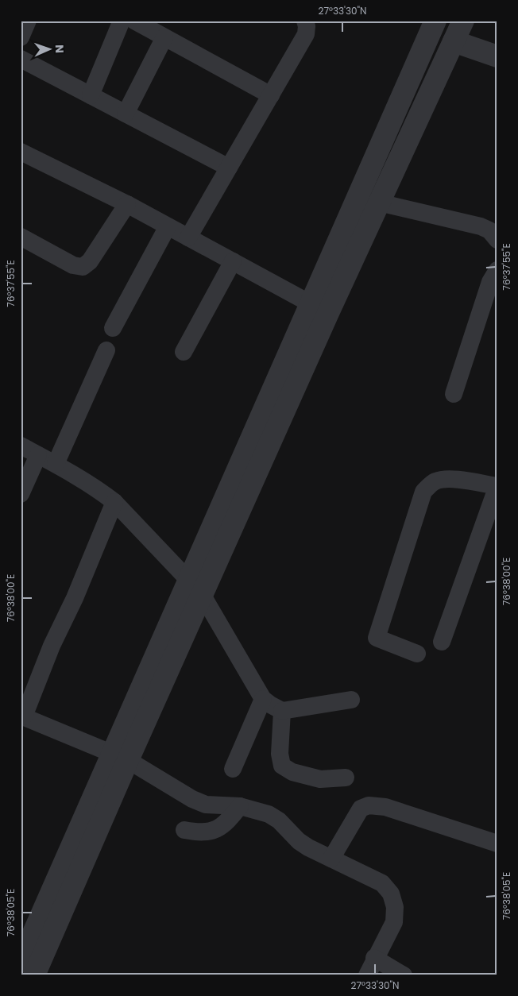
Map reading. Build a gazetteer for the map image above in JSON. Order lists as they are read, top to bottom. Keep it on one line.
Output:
{"north":"right","coordinates":["27°33'30\"N","76°37'55\"E","76°38'00\"E","76°38'05\"E"]}
